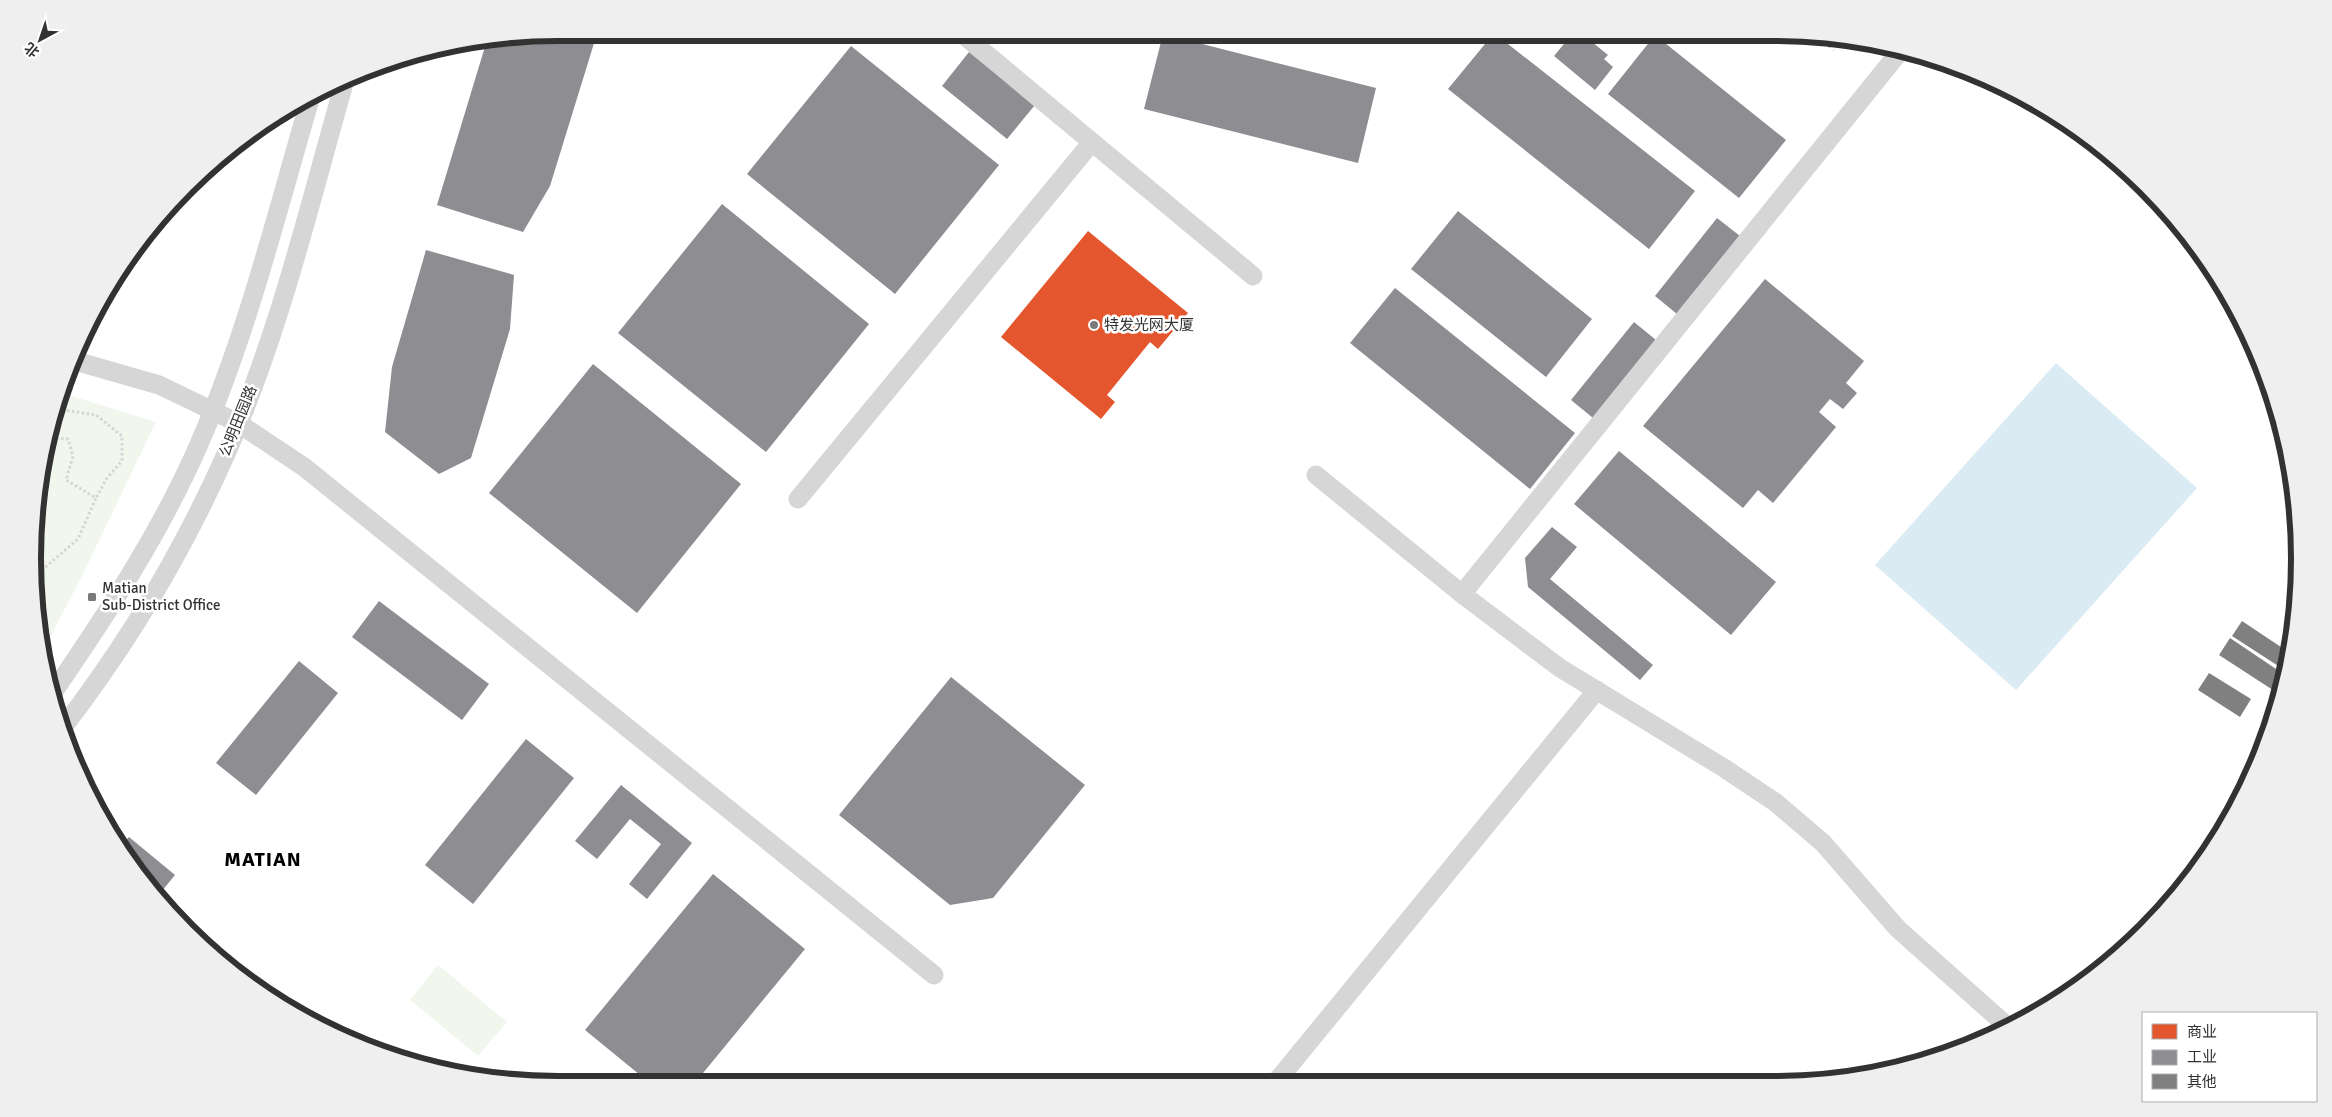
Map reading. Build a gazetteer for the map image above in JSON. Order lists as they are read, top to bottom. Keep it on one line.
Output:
{"streets":{"street":["公明田园路"]},"districts":["MATIAN"],"places":{"other":["特发光网大厦"],"transit":["Matian Sub-District Office"]},"legend":["商业","工业","其他"],"north":"bottom left"}
